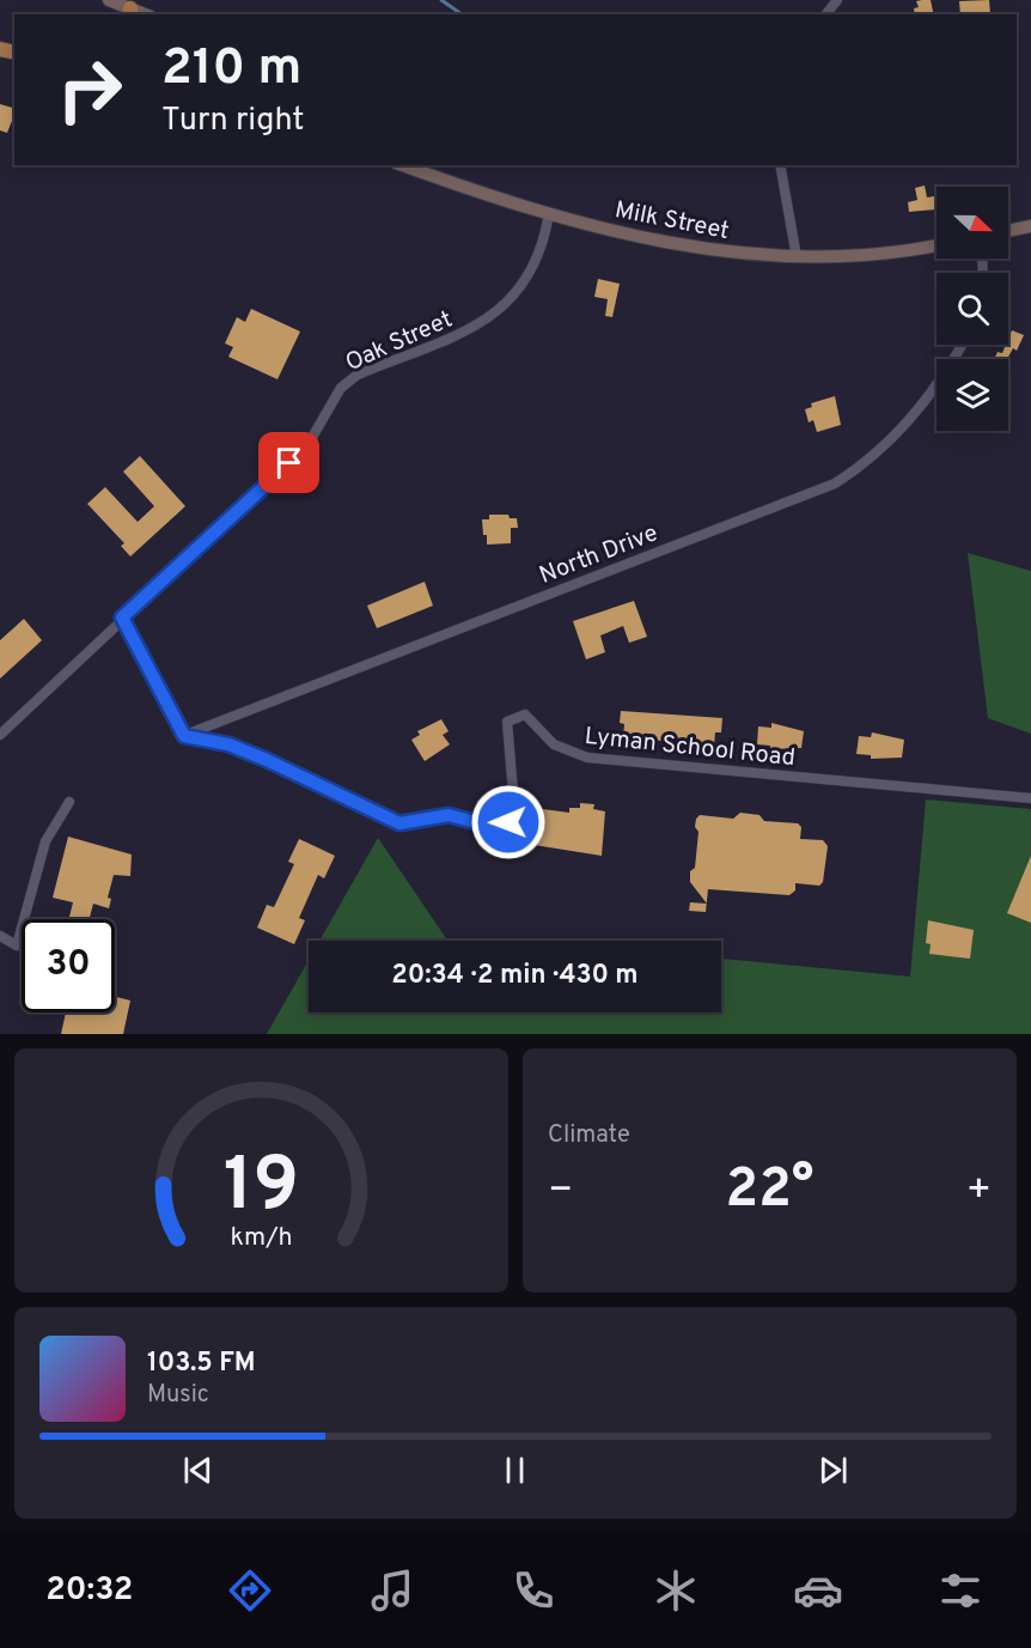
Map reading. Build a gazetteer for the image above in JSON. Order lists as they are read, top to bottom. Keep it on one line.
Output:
{"streets":{"main road":["Milk Street"],"street":["Oak Street","North Drive","Lyman School Road"]},"crossings":[["Milk Street","Oak Street"],["North Drive","Lyman School Road"]],"north":"right","page":{"turn":["210 m","Turn right"],"limit":"30","trip":"20:34 · 2 min · 430 m","tile":"Climate","heat":["−","22°","+"],"song":["103.5 FM","Music"],"tabs":"20:32","gauge":["19","km/h"]}}
